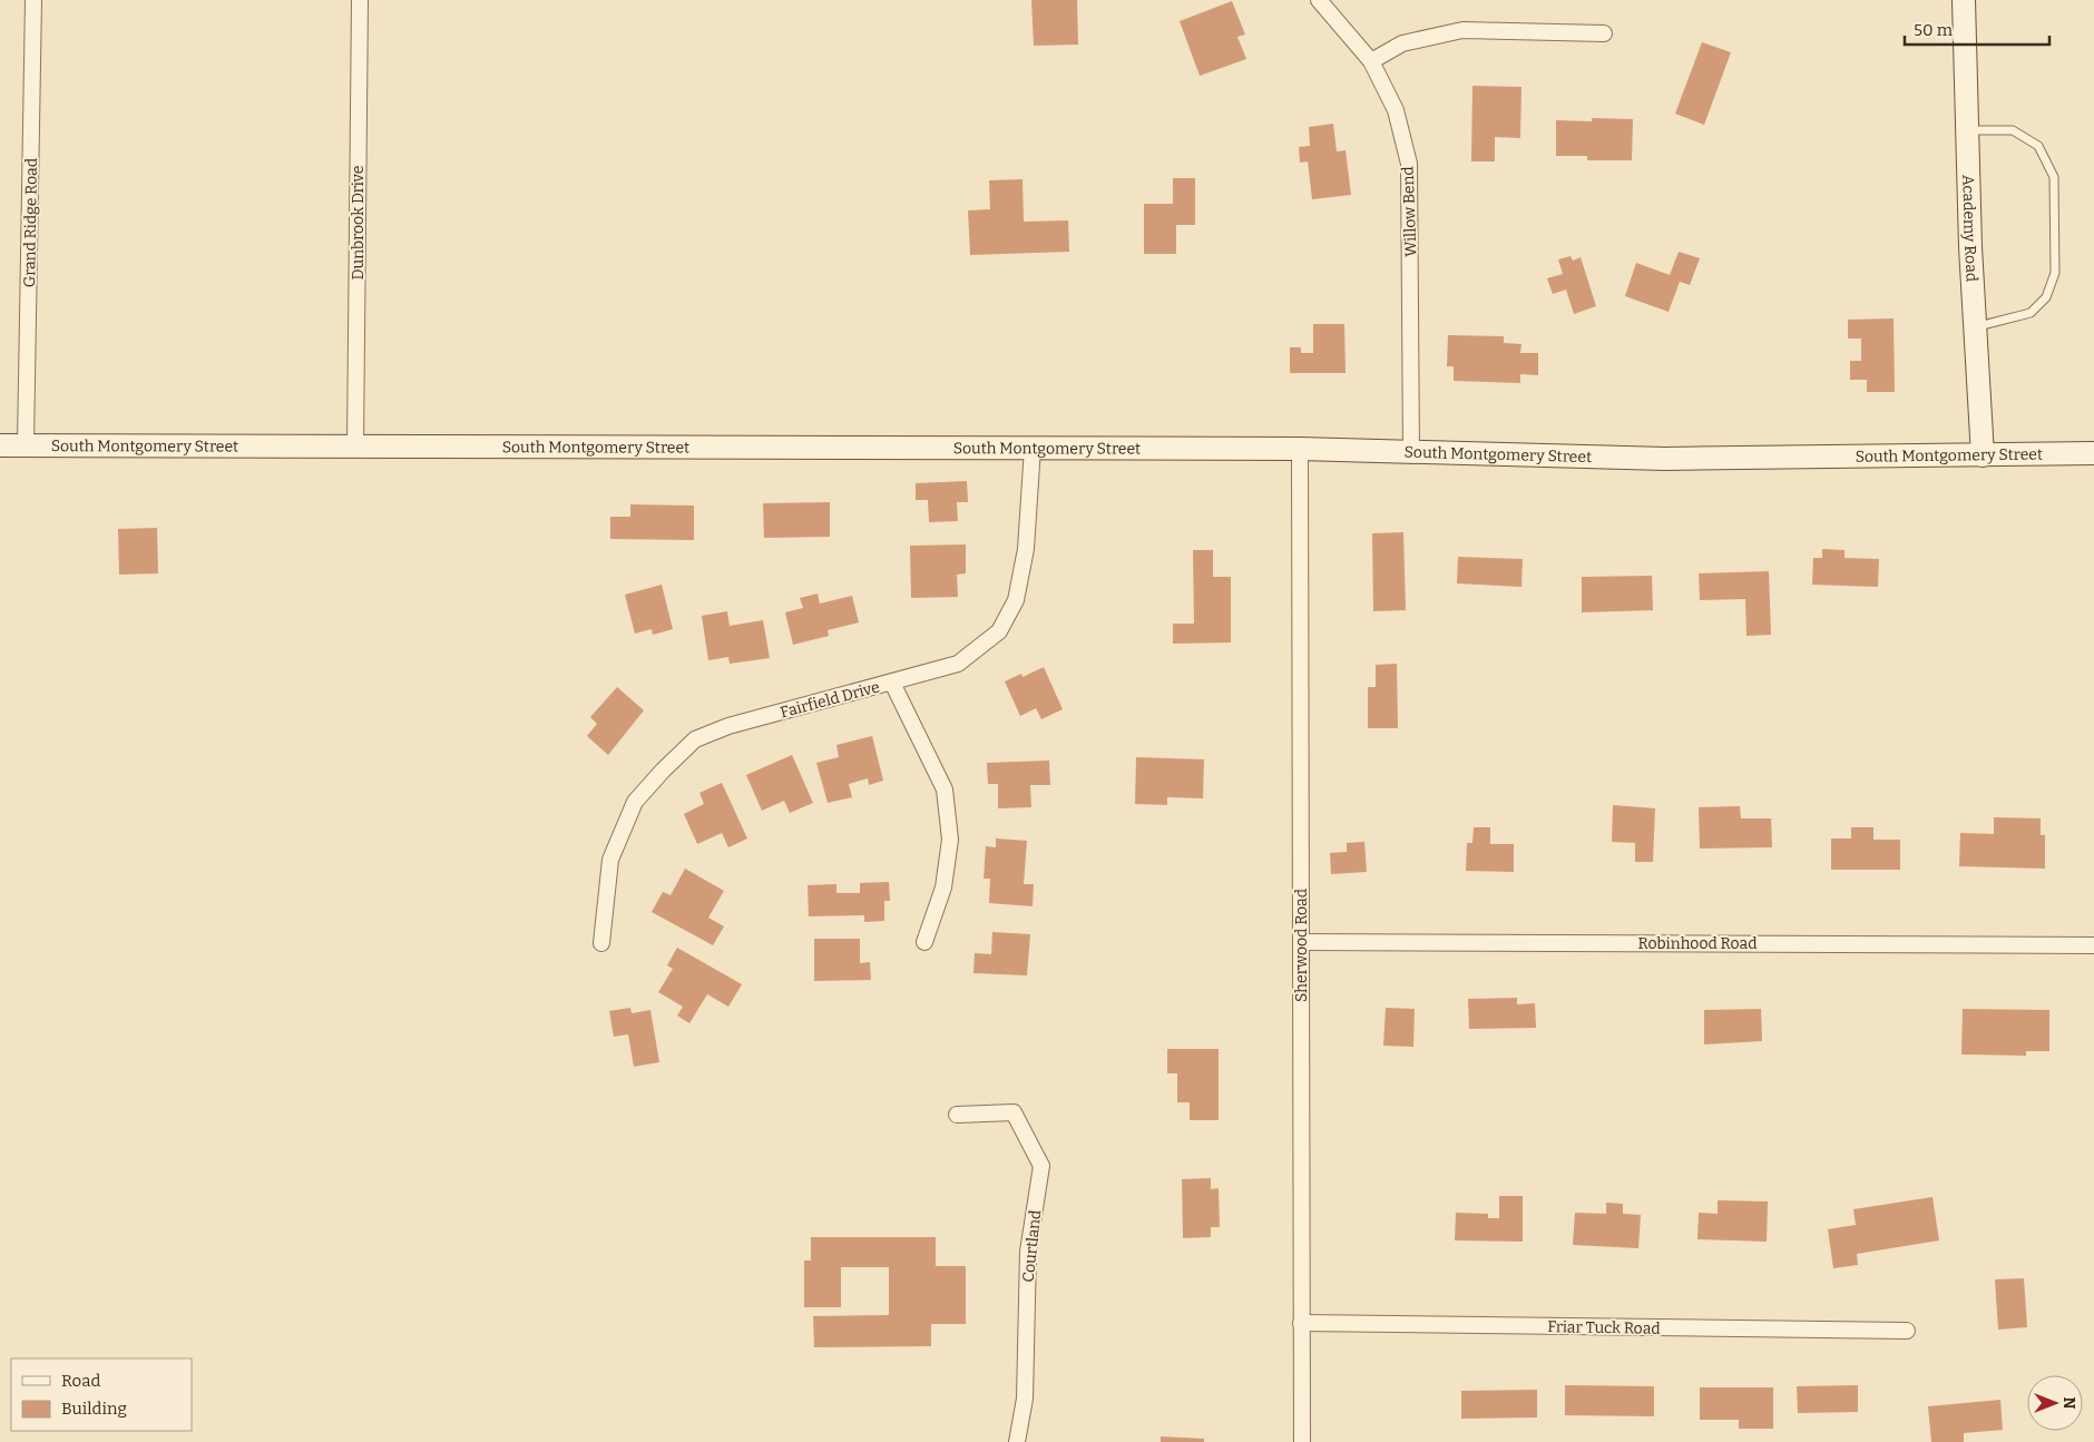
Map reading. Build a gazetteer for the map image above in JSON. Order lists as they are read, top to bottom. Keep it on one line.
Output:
{"streets":{"street":["Willow Bend","Grand Ridge Road","Dunbrook Drive","Academy Road","South Montgomery Street","Fairfield Drive","Robinhood Road","Sherwood Road","Courtland","Friar Tuck Road"]},"crossings":[["Willow Bend","South Montgomery Street"],["Grand Ridge Road","South Montgomery Street"],["Dunbrook Drive","South Montgomery Street"],["Academy Road","South Montgomery Street"],["South Montgomery Street","Fairfield Drive"],["South Montgomery Street","Sherwood Road"],["Robinhood Road","Sherwood Road"],["Sherwood Road","Friar Tuck Road"]],"legend":["Road","Building"],"scale_bar":"50 m","north":"right"}
